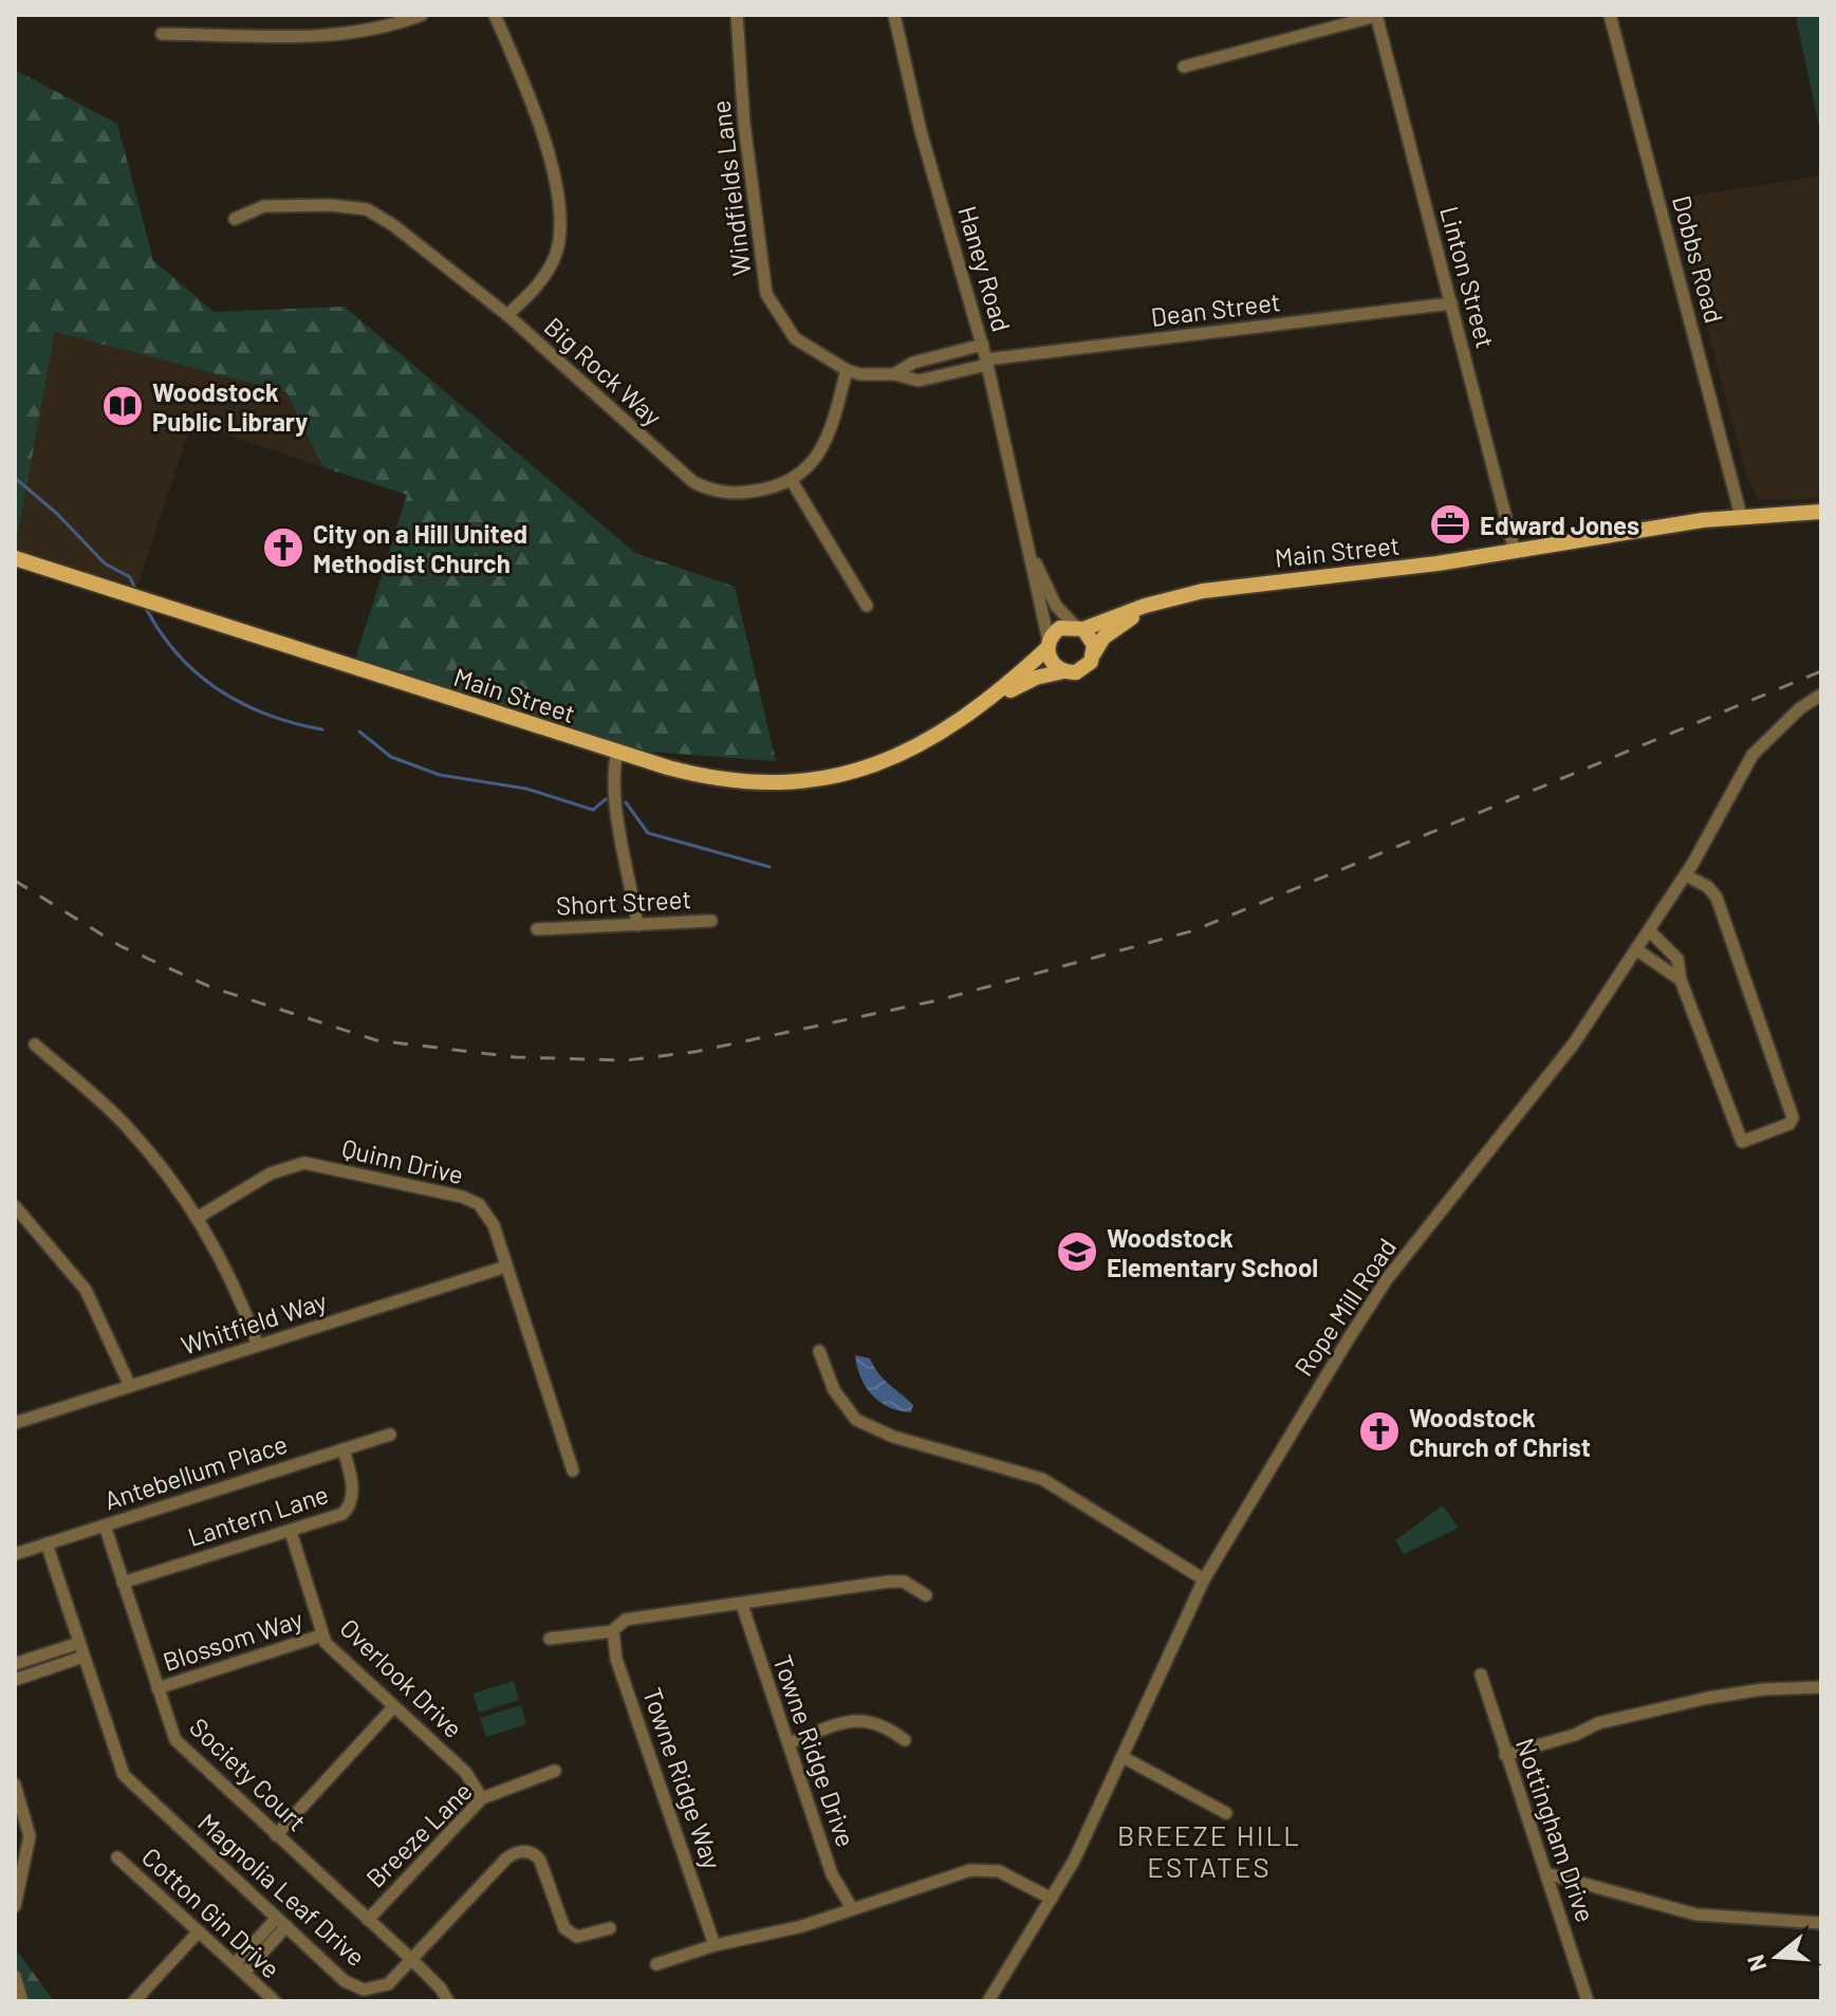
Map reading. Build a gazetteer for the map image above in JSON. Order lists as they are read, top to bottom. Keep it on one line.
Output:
{"streets":{"main road":["Main Street"],"street":["Windfields Lane","Dobbs Road","Haney Road","Linton Street","Dean Street","Big Rock Way","Short Street","Quinn Drive","Rope Mill Road","Whitfield Way","Antebellum Place","Lantern Lane","Blossom Way","Overlook Drive","Towne Ridge Drive","Society Court","Towne Ridge Way","Nottingham Drive","Breeze Lane","Magnolia Leaf Drive","Cotton Gin Drive"]},"crossings":[["Dobbs Road","Main Street"],["Haney Road","Dean Street"],["Haney Road","Main Street"],["Linton Street","Dean Street"],["Linton Street","Main Street"],["Quinn Drive","Whitfield Way"],["Antebellum Place","Lantern Lane"],["Antebellum Place","Society Court"],["Antebellum Place","Magnolia Leaf Drive"],["Lantern Lane","Overlook Drive"],["Lantern Lane","Society Court"],["Blossom Way","Overlook Drive"],["Blossom Way","Society Court"],["Overlook Drive","Breeze Lane"],["Society Court","Breeze Lane"],["Society Court","Magnolia Leaf Drive"]],"districts":["BREEZE HILL ESTATES"],"places":{"library":["Woodstock Public Library"],"office":["Edward Jones"],"church":["City on a Hill United Methodist Church","Woodstock Church of Christ"],"school or university":["Woodstock Elementary School"]},"north":"left"}
